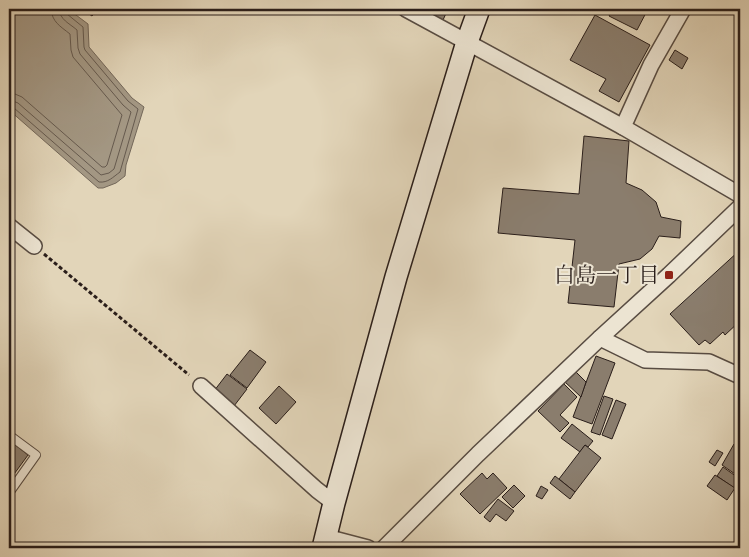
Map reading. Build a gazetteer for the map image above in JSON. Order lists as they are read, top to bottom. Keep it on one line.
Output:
{"places":{"transit":["白島一丁目"]}}
